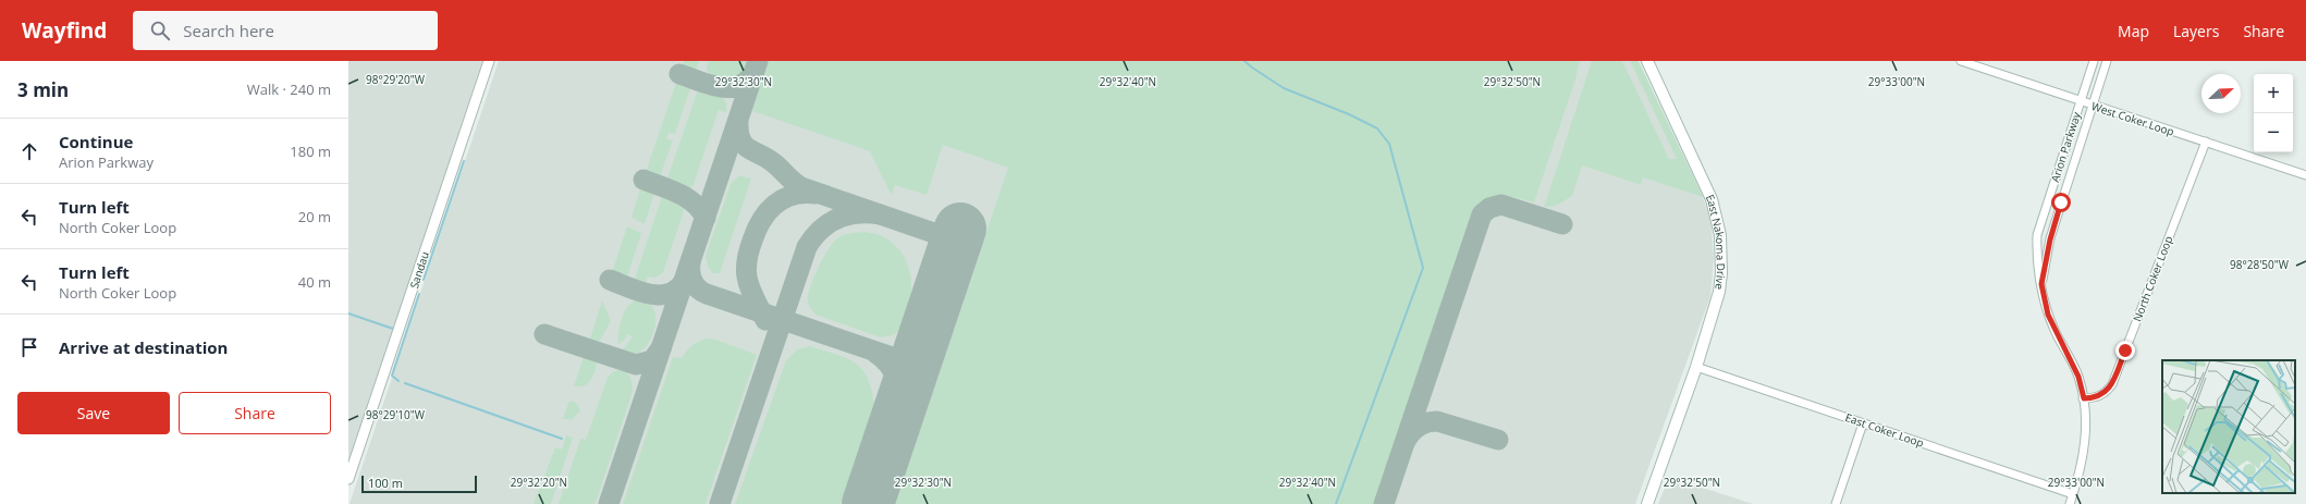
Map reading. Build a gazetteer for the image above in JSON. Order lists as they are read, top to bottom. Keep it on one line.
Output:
{"streets":{"main road":["East Nakoma Drive"],"street":["West Coker Loop","Arion Parkway","Sandau","North Coker Loop","East Coker Loop"]},"crossings":[["West Coker Loop","Arion Parkway"],["West Coker Loop","North Coker Loop"],["Arion Parkway","North Coker Loop"],["Arion Parkway","East Coker Loop"],["East Nakoma Drive","East Coker Loop"]],"scale_bar":"100 m","north":"top right","page":{"header":"Wayfind","search":"Search here","nav":["Map","Layers","Share"],"heading":["3 min","Walk · 240 m"],"map_buttons":["+","−"],"list":[["Continue","Arion Parkway","180 m"],["Turn left","North Coker Loop","20 m"],["Turn left","North Coker Loop","40 m"],"Arrive at destination"],"buttons":["Save","Share"],"scale":"100 m"},"coordinates":["98°29'20\"W","29°32'30\"N","29°32'40\"N","29°32'50\"N","29°33'00\"N","98°28'50\"W","98°29'10\"W","29°32'20\"N"]}
